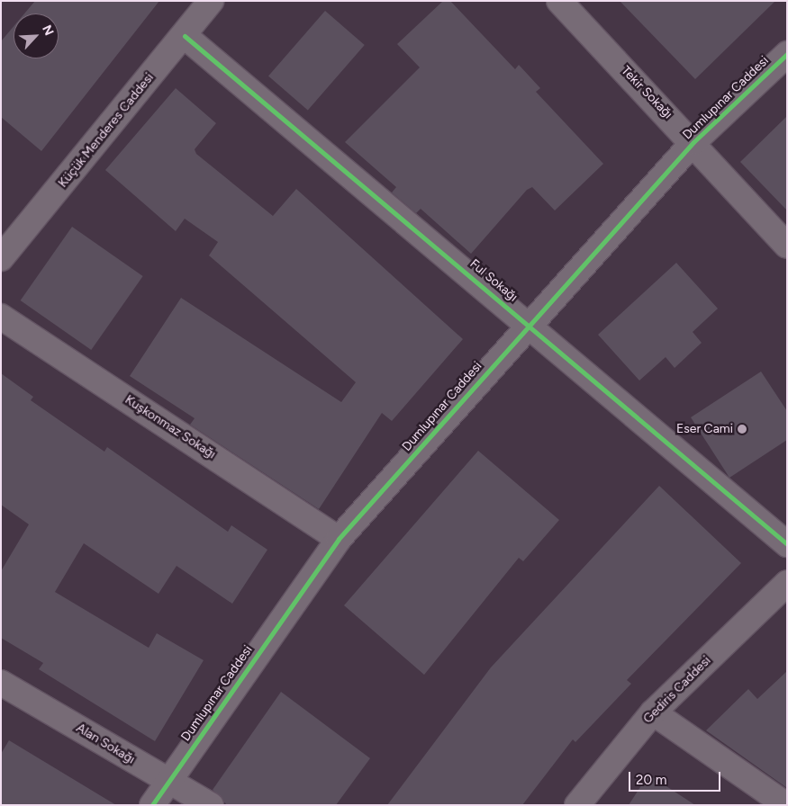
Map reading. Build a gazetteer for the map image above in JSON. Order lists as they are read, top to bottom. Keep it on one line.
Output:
{"streets":{"street":["Tekir Sokağı","Dumlupınar Caddesi","Küçük Menderes Caddesi","Ful Sokağı","Kuşkonmaz Sokağı","Gediris Caddesi","Alan Sokağı"]},"crossings":[["Tekir Sokağı","Dumlupınar Caddesi"],["Dumlupınar Caddesi","Ful Sokağı"],["Dumlupınar Caddesi","Kuşkonmaz Sokağı"],["Dumlupınar Caddesi","Alan Sokağı"],["Küçük Menderes Caddesi","Ful Sokağı"]],"places":["Eser Cami"],"scale_bar":"20 m","north":"top right"}
